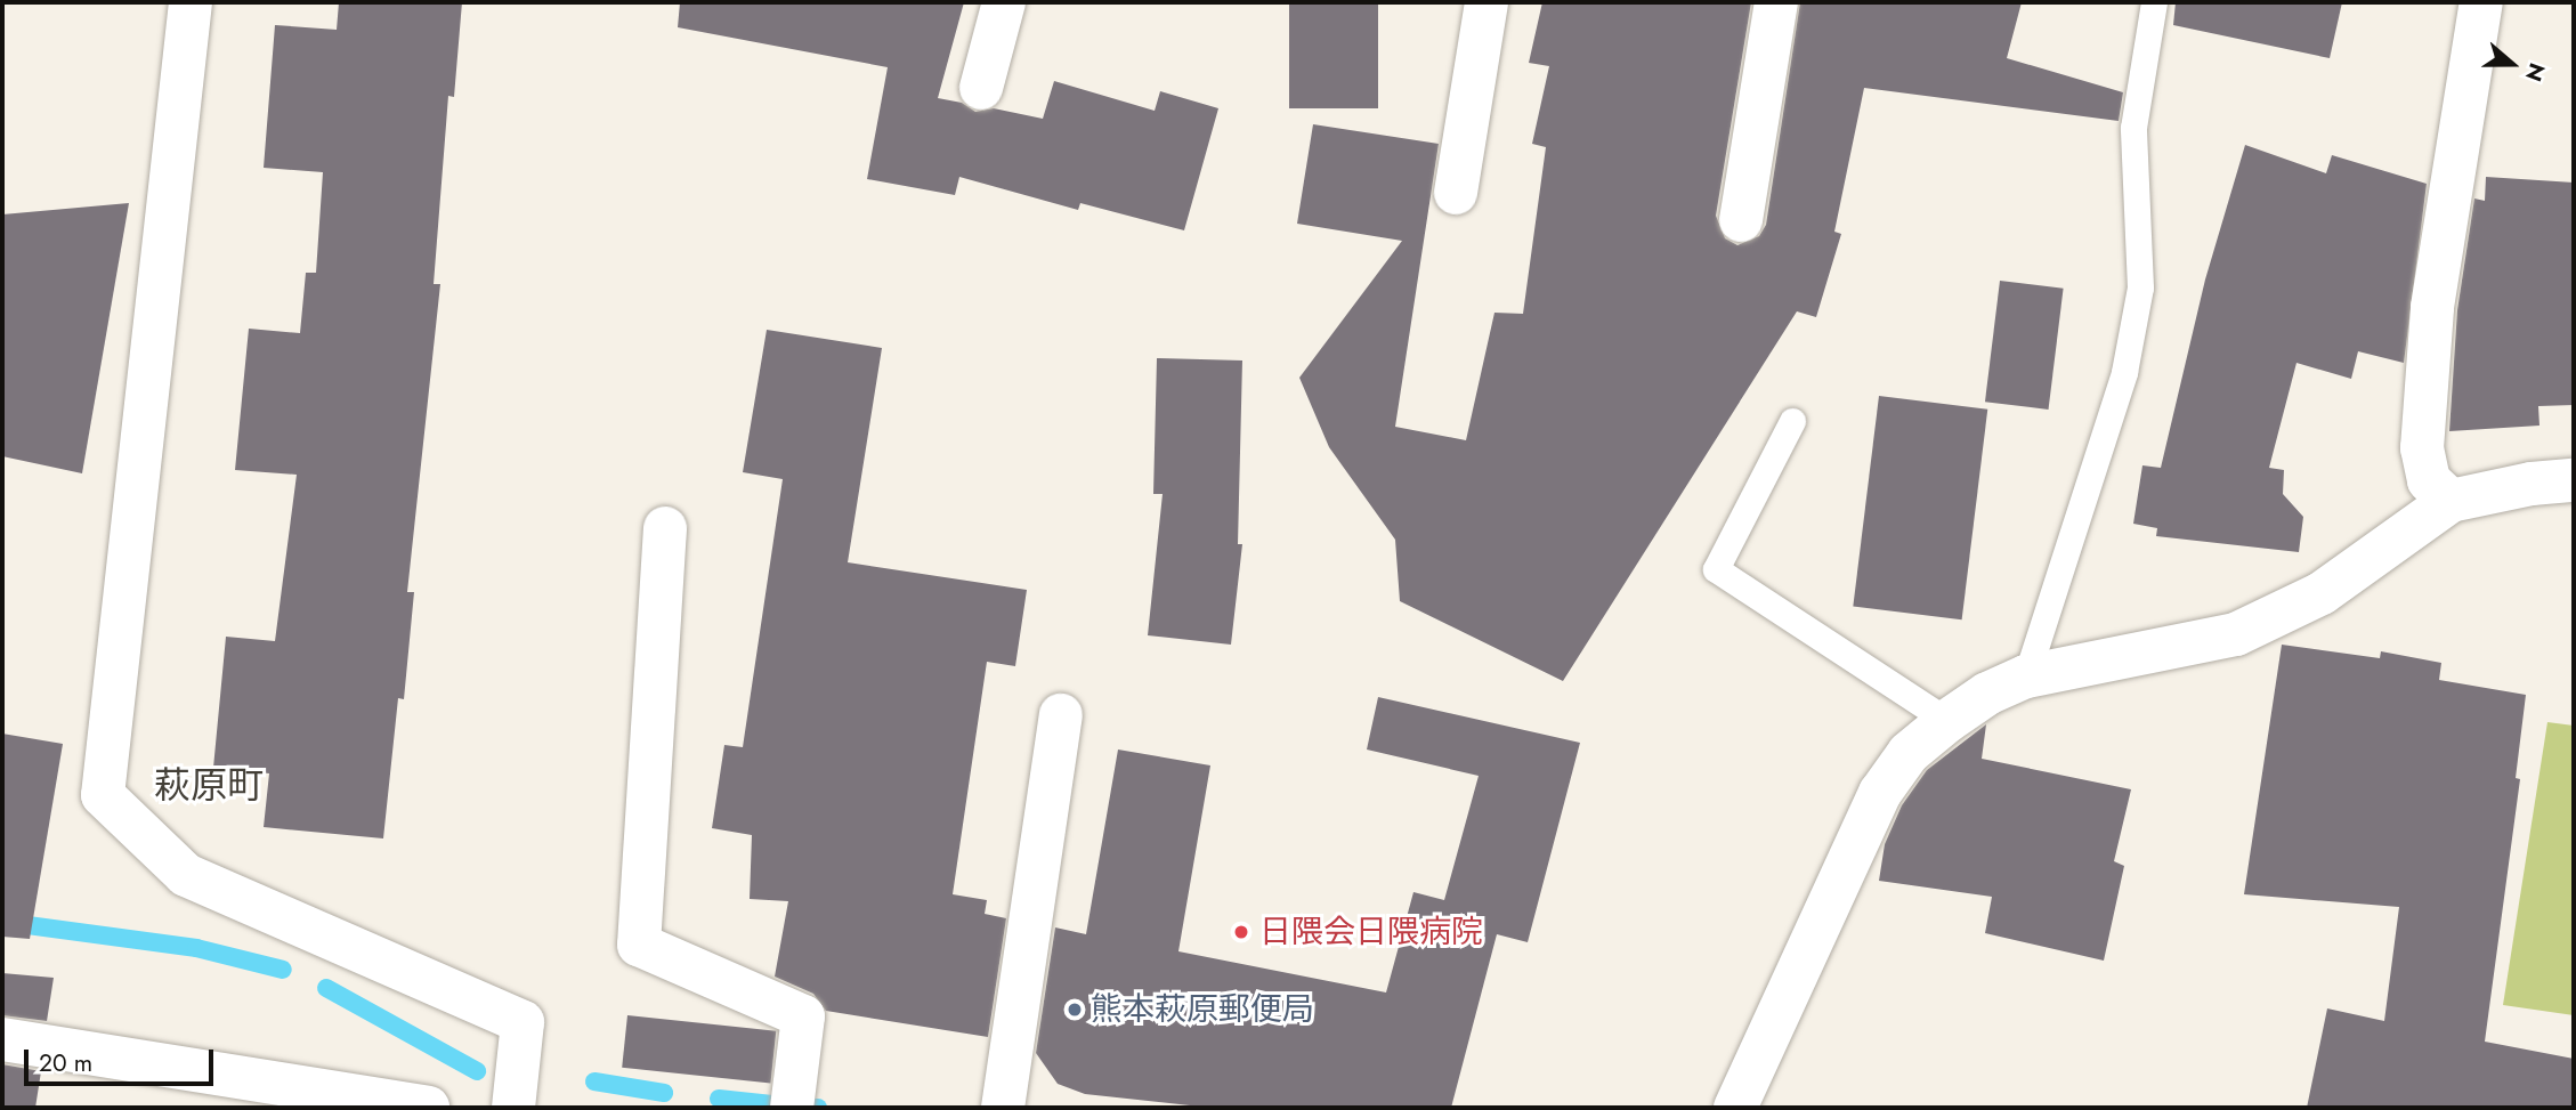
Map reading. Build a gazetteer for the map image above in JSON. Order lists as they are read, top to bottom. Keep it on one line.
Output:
{"districts":["萩原町"],"places":["日隈会日隈病院","熊本萩原郵便局"],"scale_bar":"20 m","north":"right"}
